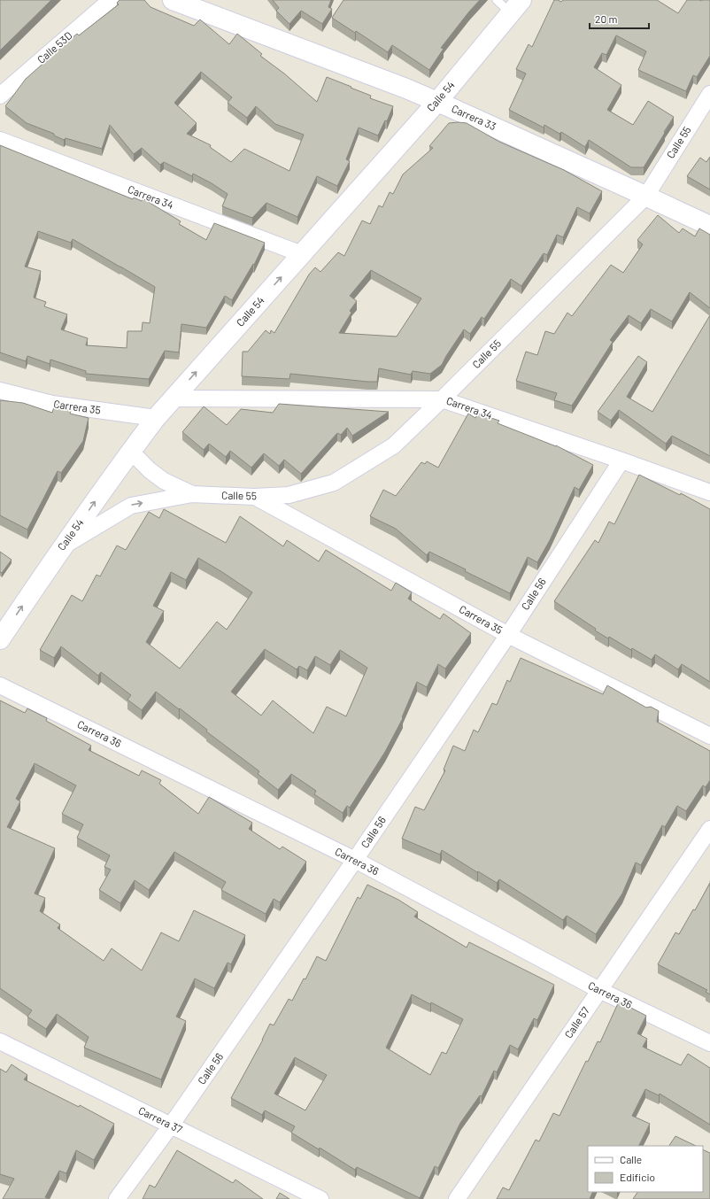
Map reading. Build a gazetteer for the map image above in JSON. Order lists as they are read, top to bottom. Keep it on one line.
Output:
{"streets":{"street":["Calle 53D","Calle 54","Carrera 33","Calle 55","Carrera 34","Carrera 35","Calle 56","Carrera 36","Calle 57","Carrera 37"]},"crossings":[["Calle 54","Carrera 33"],["Calle 54","Calle 55"],["Calle 54","Carrera 34"],["Calle 54","Carrera 35"],["Carrera 33","Calle 55"],["Calle 55","Carrera 34"],["Calle 55","Carrera 35"],["Carrera 34","Calle 56"],["Carrera 35","Calle 56"],["Calle 56","Carrera 36"],["Calle 56","Carrera 37"],["Carrera 36","Calle 57"]],"one_way":["Calle 54"],"legend":["Calle","Edificio"],"scale_bar":"20 m"}
